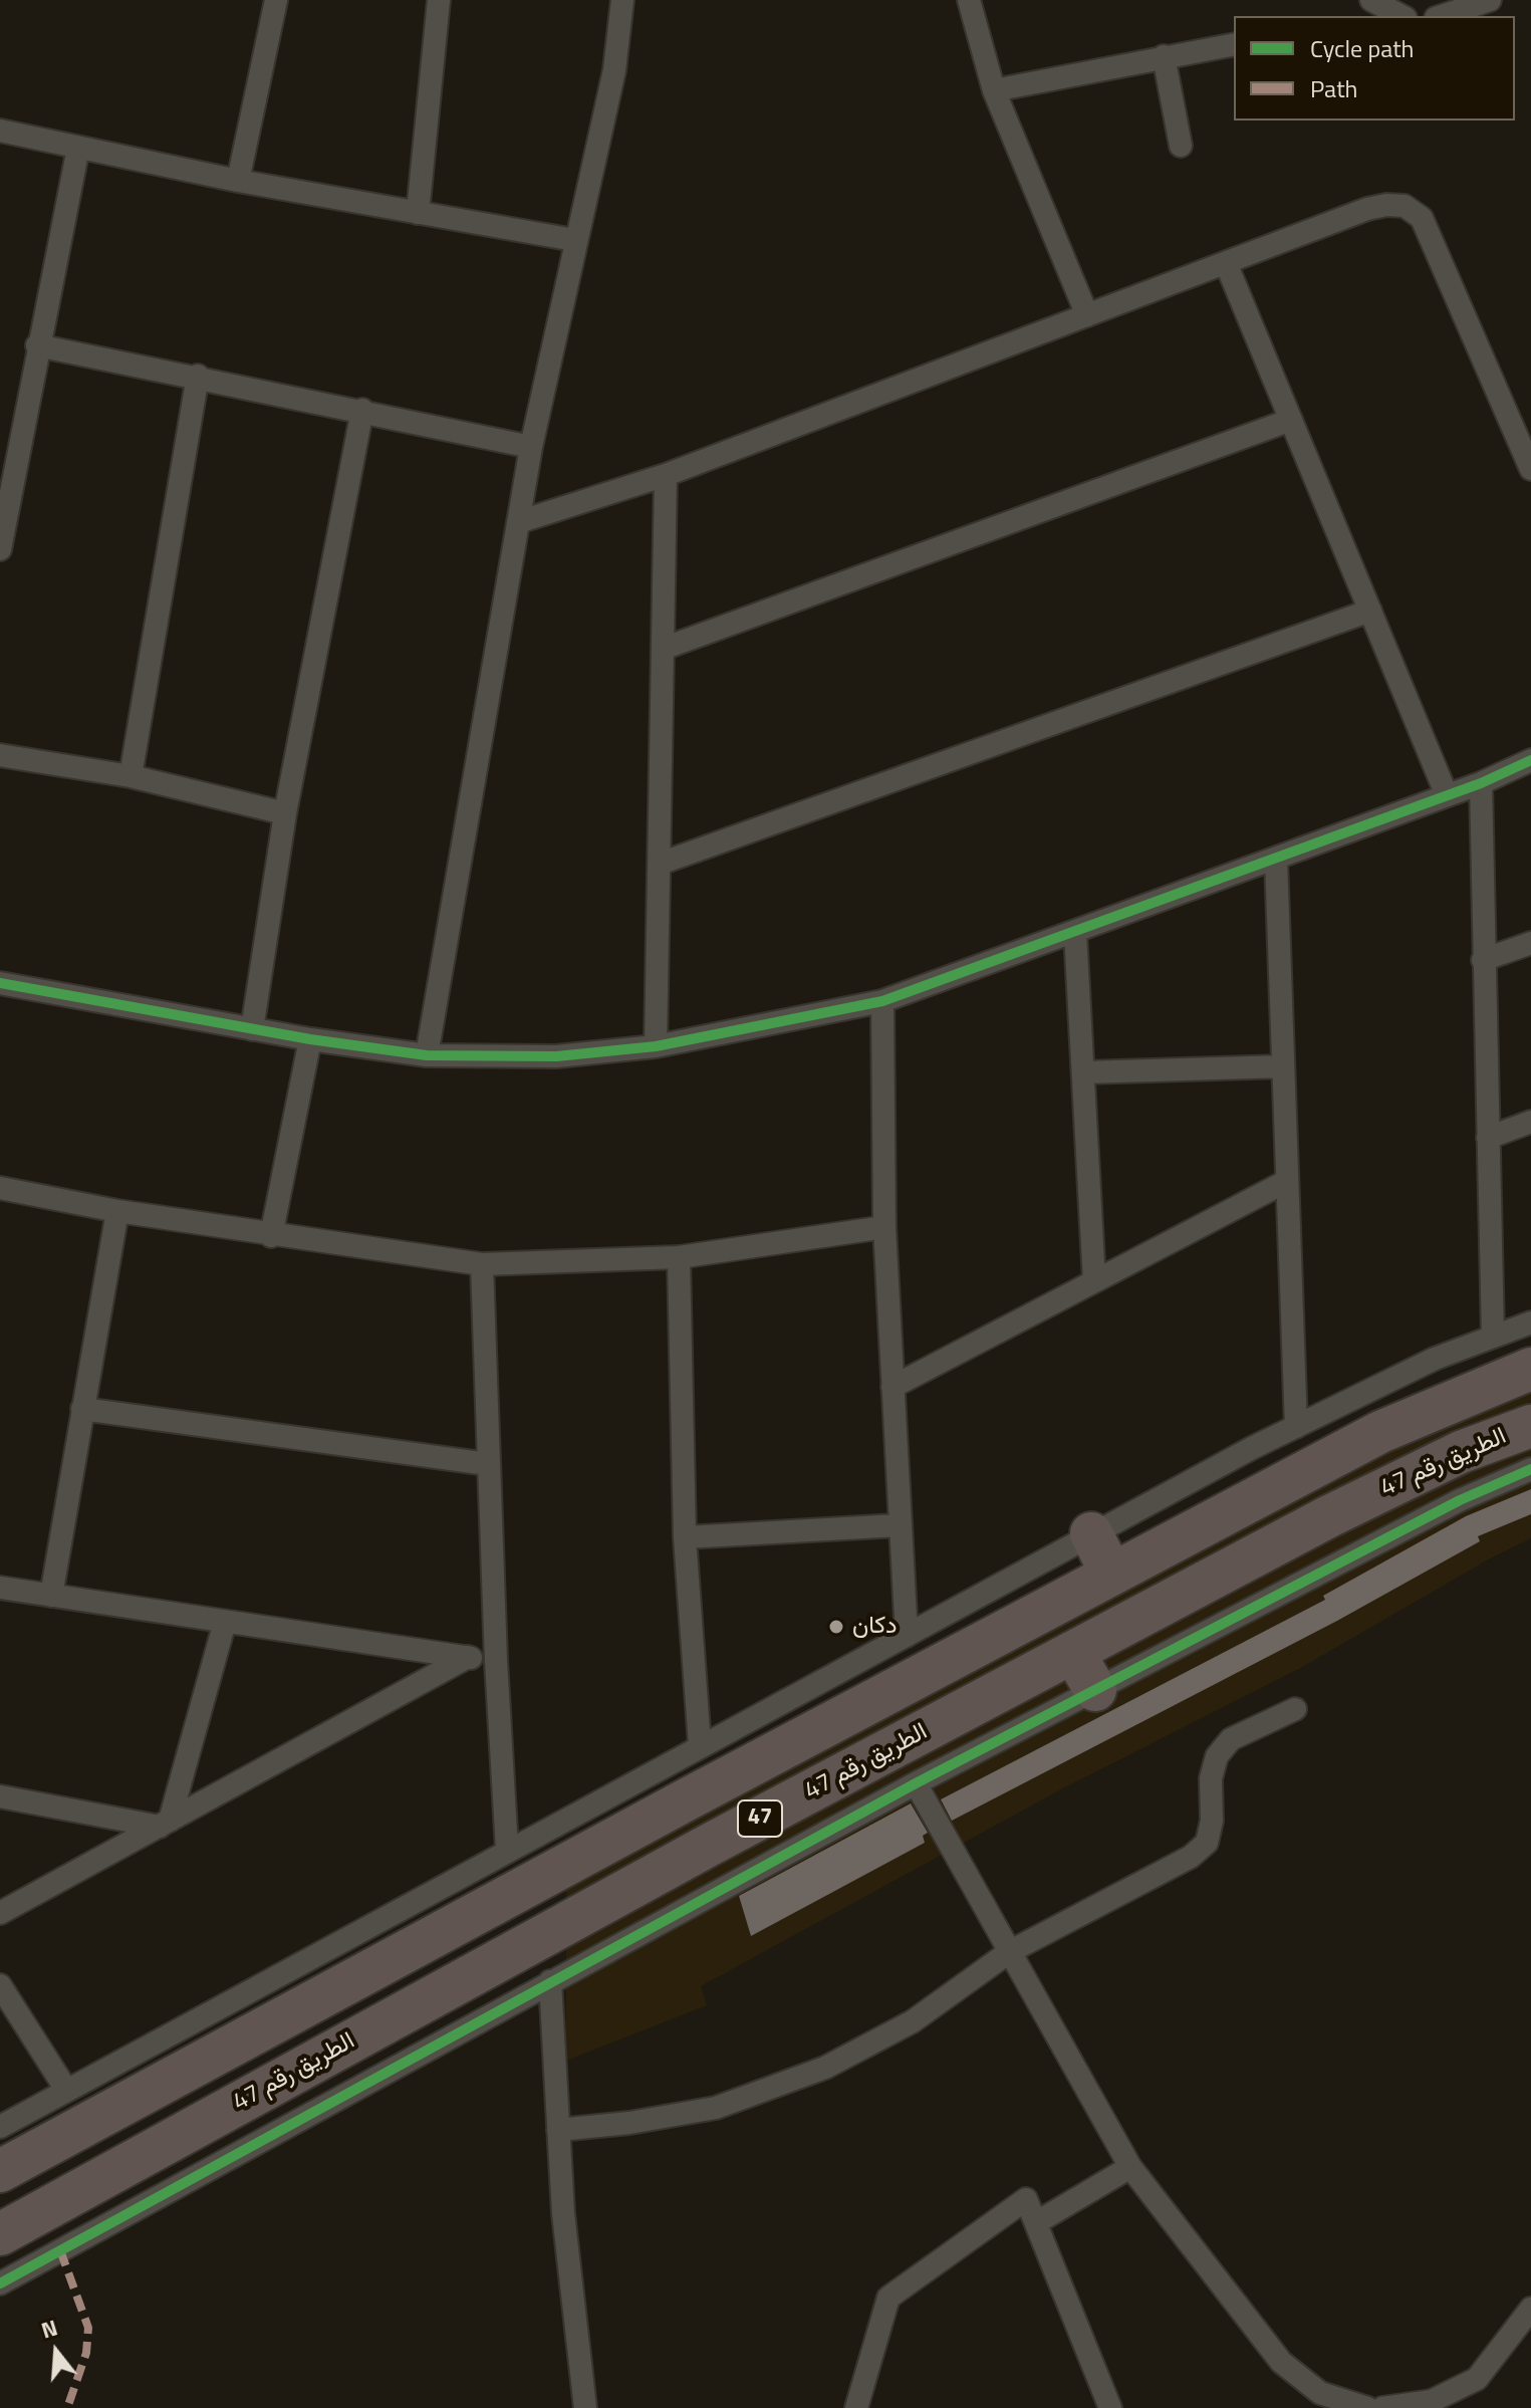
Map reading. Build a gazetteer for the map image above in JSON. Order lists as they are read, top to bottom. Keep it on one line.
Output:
{"streets":{"highway":["الطريق رقم 47","47"]},"places":["دكان"],"legend":["Cycle path","Path"],"north":"top"}
